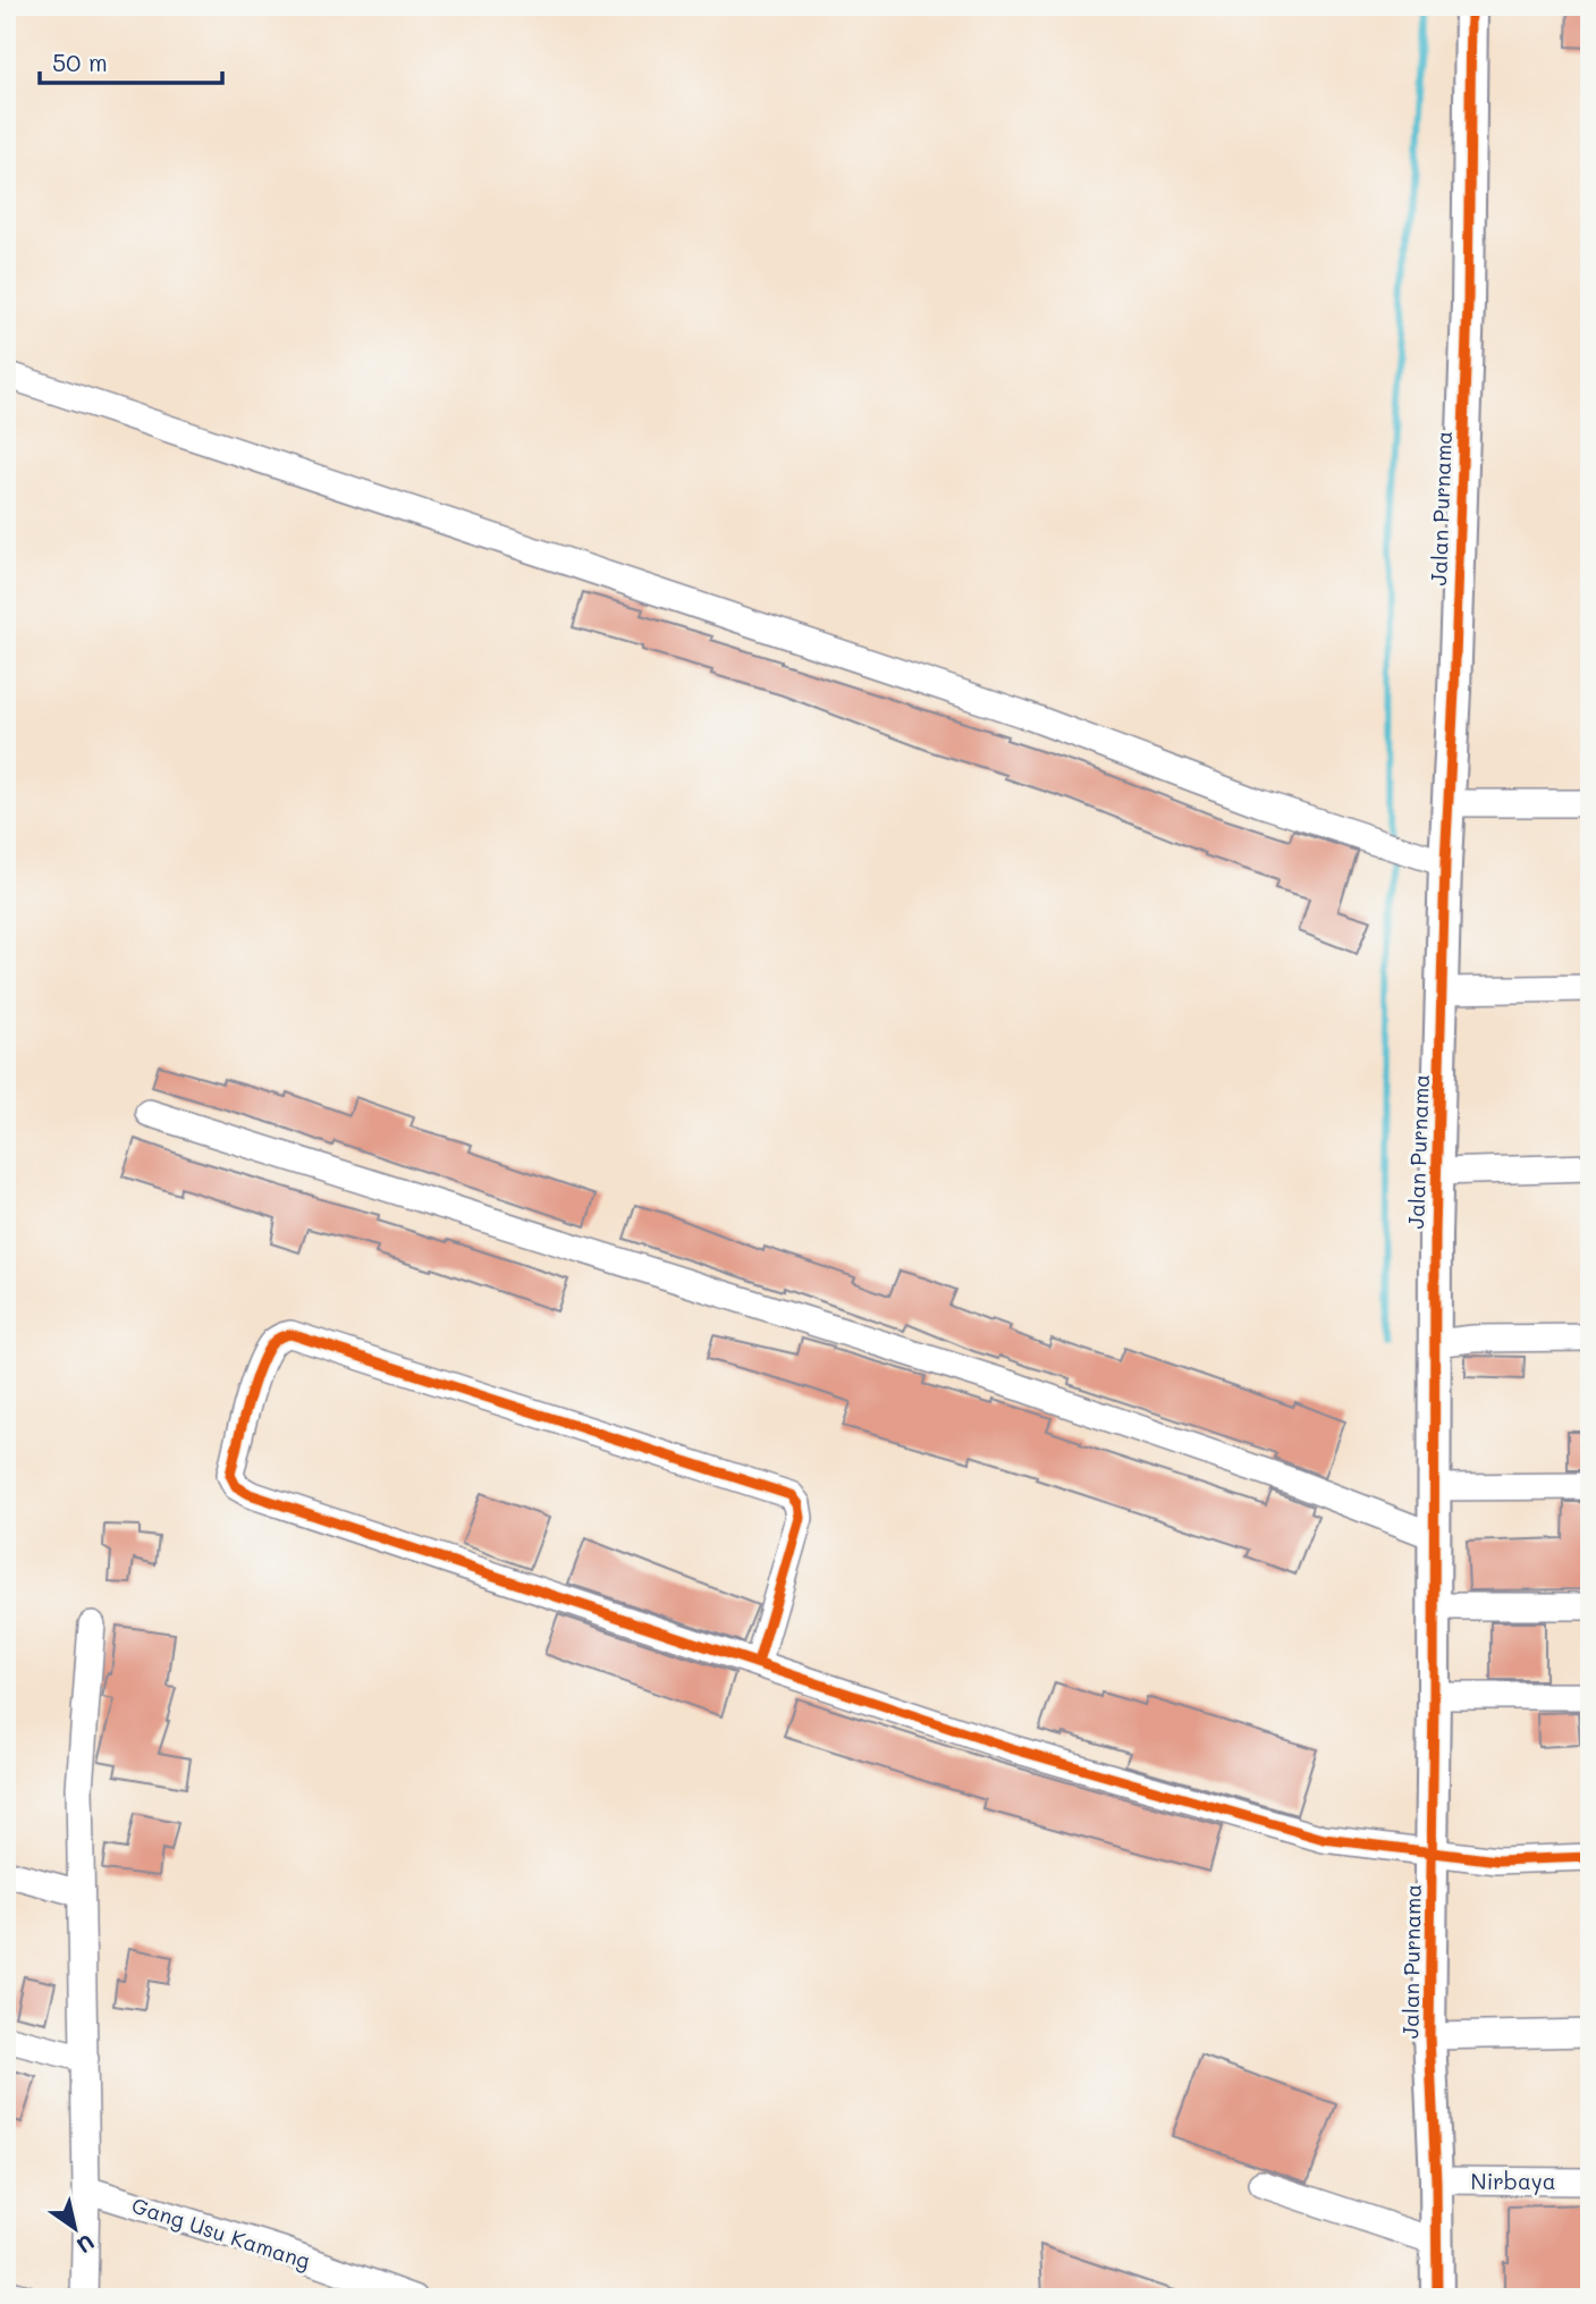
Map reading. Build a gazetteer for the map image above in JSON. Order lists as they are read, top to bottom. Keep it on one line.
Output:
{"streets":{"street":["Jalan Purnama","Nirbaya","Gang Usu Kamang"]},"crossings":[["Jalan Purnama","Nirbaya"]],"scale_bar":"50 m","north":"bottom right"}
